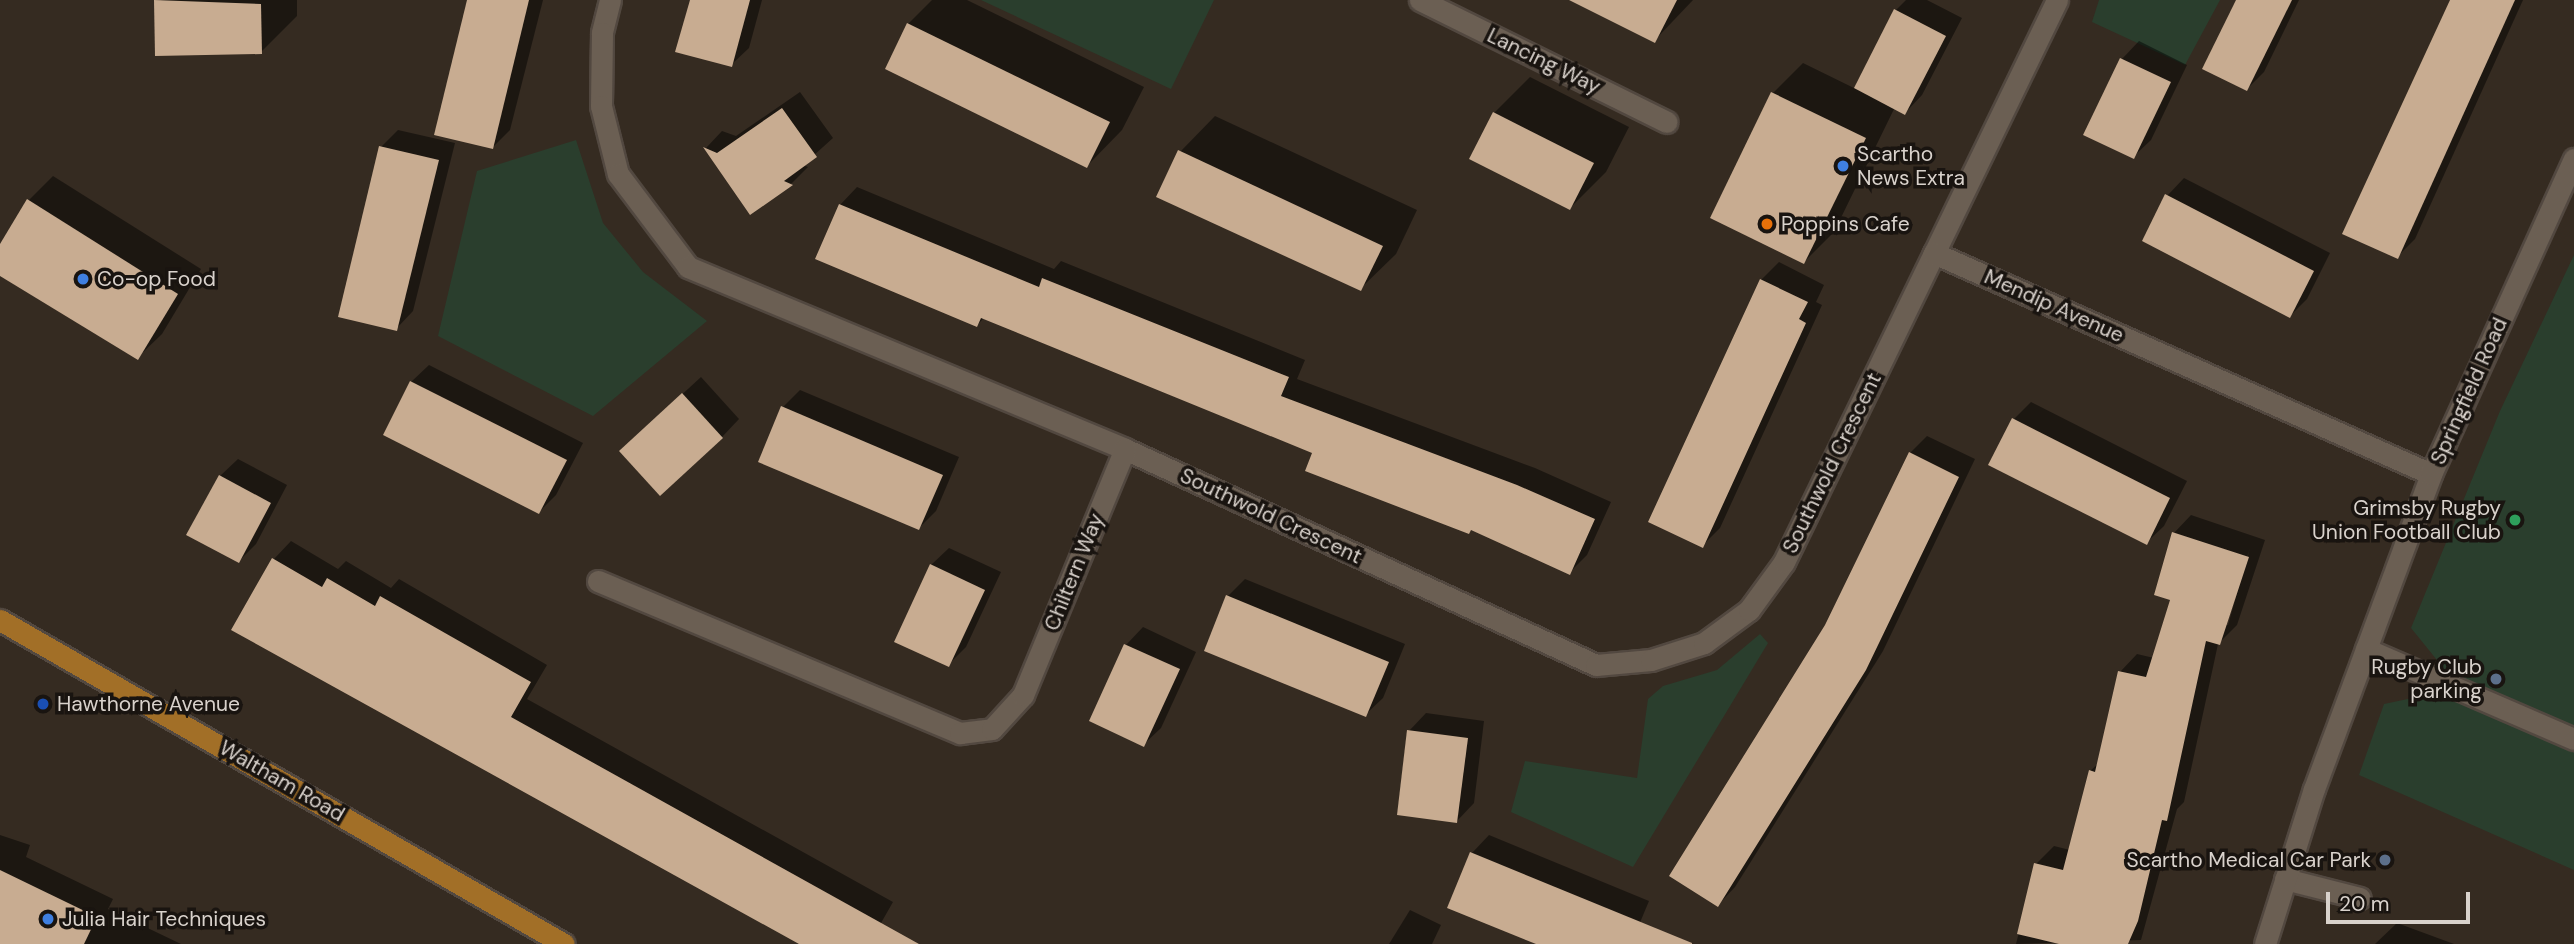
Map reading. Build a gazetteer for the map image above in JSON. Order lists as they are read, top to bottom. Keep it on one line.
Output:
{"streets":{"main road":["Waltham Road"],"street":["Lancing Way","Mendip Avenue","Springfield Road","Southwold Crescent","Chiltern Way"]},"crossings":[["Mendip Avenue","Springfield Road"],["Mendip Avenue","Southwold Crescent"],["Southwold Crescent","Chiltern Way"]],"places":["Scartho News Extra","Poppins Cafe","Co-op Food","Grimsby Rugby Union Football Club","Rugby Club parking","Hawthorne Avenue","Scartho Medical Car Park","Julia Hair Techniques"],"scale_bar":"20 m"}
